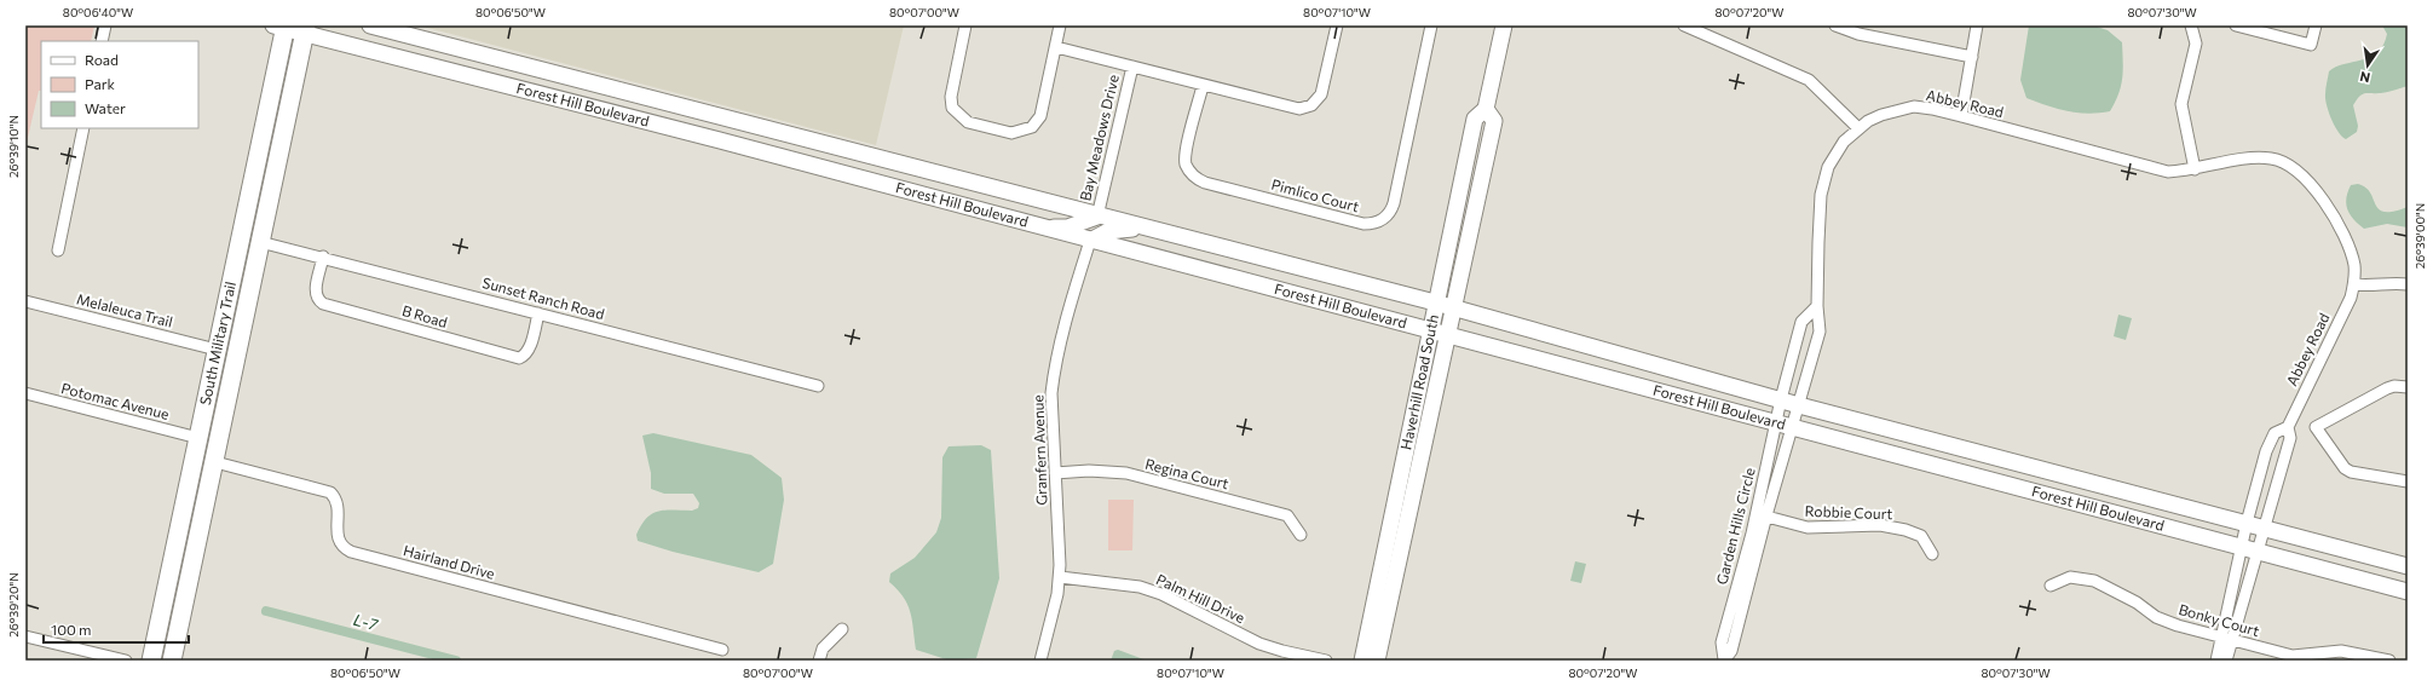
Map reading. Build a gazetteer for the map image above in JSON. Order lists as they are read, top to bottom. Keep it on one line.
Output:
{"streets":{"main road":["Forest Hill Boulevard","South Military Trail","Haverhill Road South"],"street":["Abbey Road","Bay Meadows Drive","Pimlico Court","Sunset Ranch Road","Melaleuca Trail","B Road","Potomac Avenue","Granfern Avenue","Regina Court","Robbie Court","Garden Hills Circle","Hairland Drive","Palm Hill Drive","Bonky Court"]},"crossings":[["Abbey Road","Forest Hill Boulevard"],["Abbey Road","Garden Hills Circle"],["Forest Hill Boulevard","Bay Meadows Drive"],["Forest Hill Boulevard","South Military Trail"],["Forest Hill Boulevard","Haverhill Road South"],["Forest Hill Boulevard","Granfern Avenue"],["Forest Hill Boulevard","Garden Hills Circle"],["Sunset Ranch Road","B Road"],["Sunset Ranch Road","South Military Trail"],["Melaleuca Trail","South Military Trail"],["South Military Trail","Potomac Avenue"],["South Military Trail","Hairland Drive"],["Granfern Avenue","Regina Court"],["Granfern Avenue","Palm Hill Drive"],["Robbie Court","Garden Hills Circle"]],"water":["L-7"],"legend":["Road","Park","Water"],"scale_bar":"100 m","north":"bottom","coordinates":["80°06'40\"W","80°06'50\"W","80°07'00\"W","80°07'10\"W","80°07'20\"W","80°07'30\"W","26°39'10\"N","26°39'00\"N","26°39'20\"N"]}
